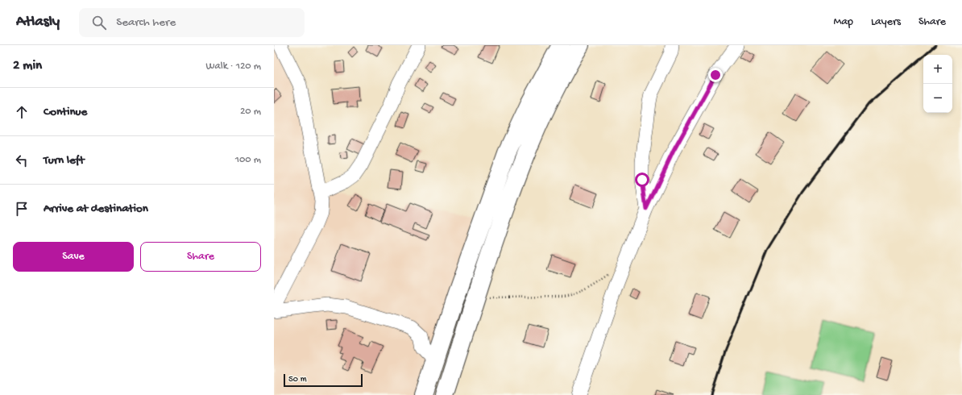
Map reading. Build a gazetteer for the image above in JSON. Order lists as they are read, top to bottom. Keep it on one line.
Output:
{"scale_bar":"50 m","page":{"header":"Atlasly","search":"Search here","nav":["Map","Layers","Share"],"heading":["2 min","Walk · 120 m"],"map_buttons":["+","−"],"list":[["Continue","20 m"],["Turn left","100 m"],"Arrive at destination"],"buttons":["Save","Share"],"scale":"50 m"}}
